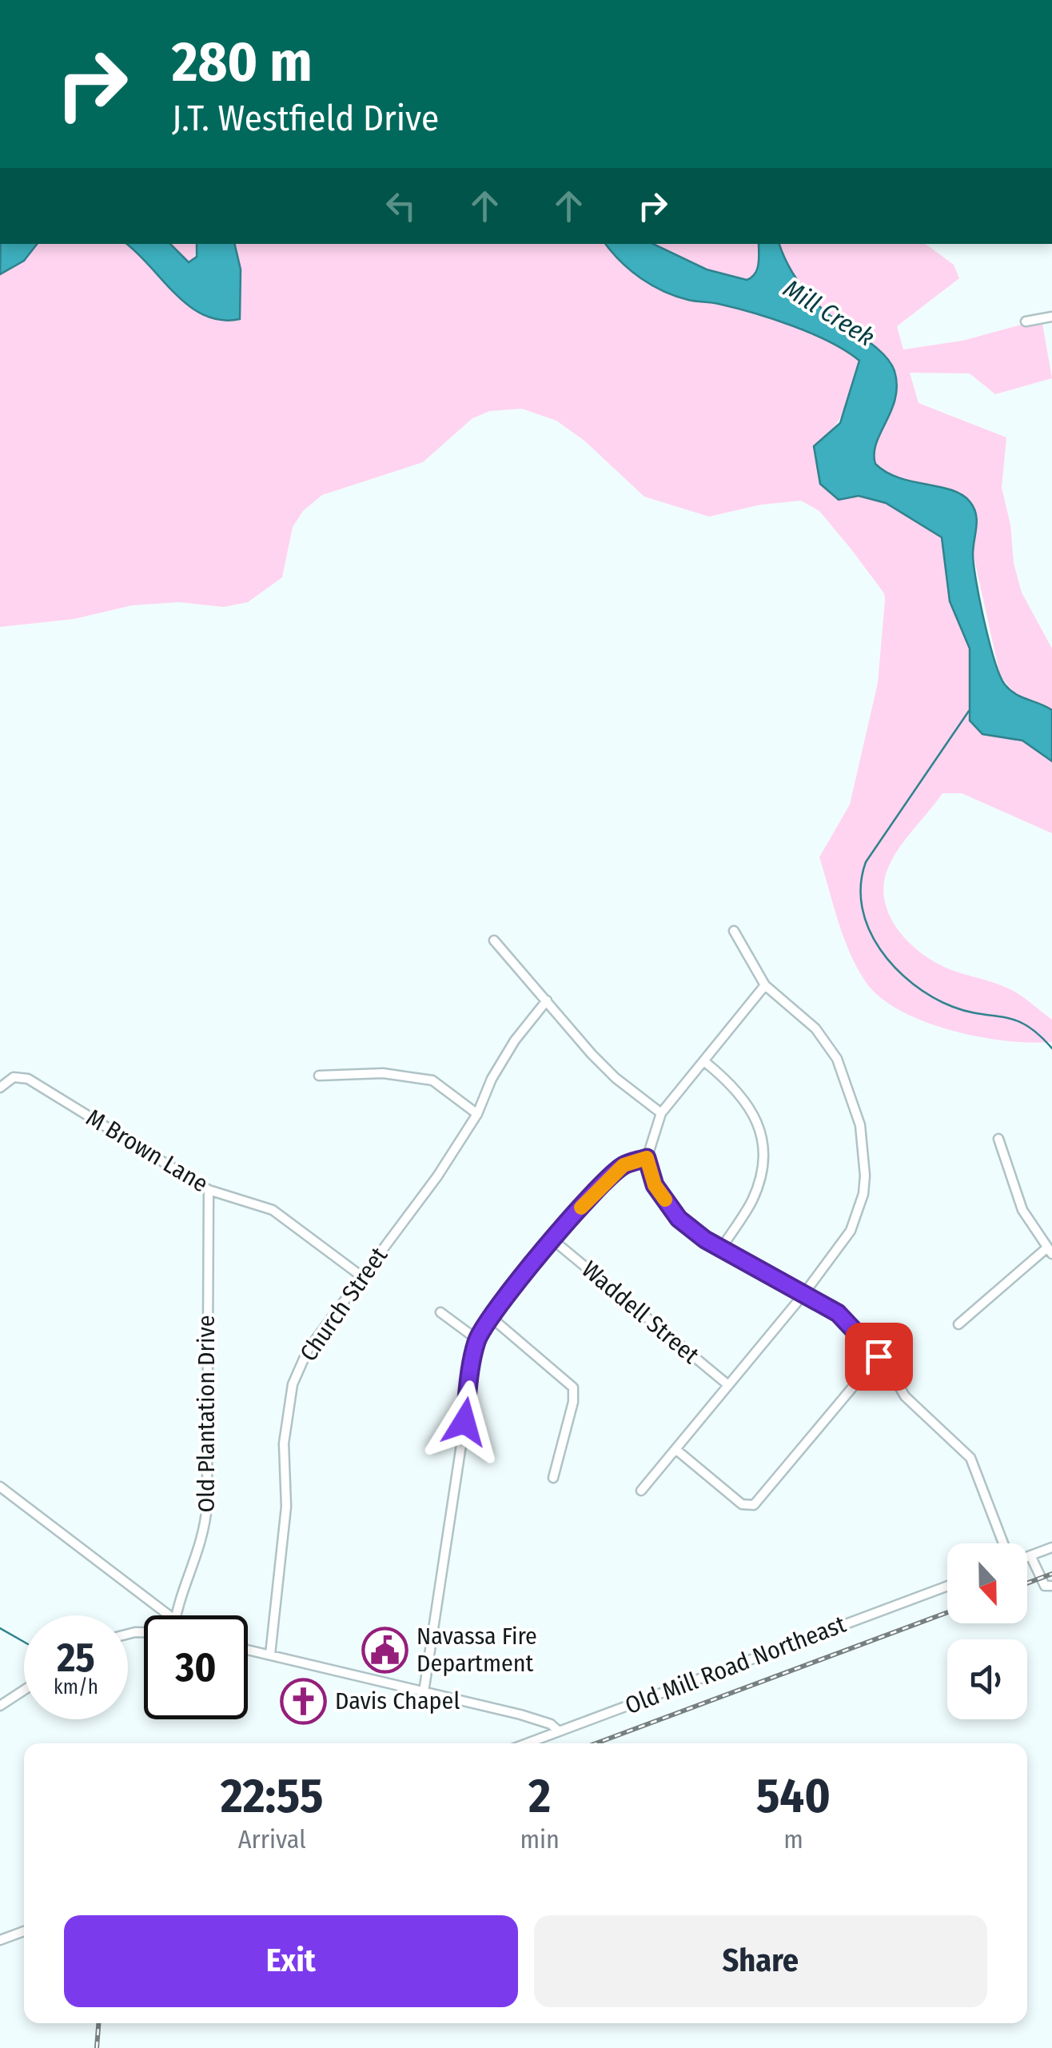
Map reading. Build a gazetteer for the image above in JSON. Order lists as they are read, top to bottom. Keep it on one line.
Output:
{"streets":{"street":["M Brown Lane","Church Street","Waddell Street","Old Plantation Drive","Old Mill Road Northeast"]},"crossings":[["M Brown Lane","Church Street"],["M Brown Lane","Old Plantation Drive"]],"water":["Mill Creek"],"places":{"public building":["Navassa Fire Department"],"church":["Davis Chapel"]},"north":"bottom","page":{"turn":["280 m","J.T. Westfield Drive"],"speed":"25 km/h","limit":"30","eta":["22:55","Arrival","2","min","540","m"],"buttons":["Exit","Share"]}}
